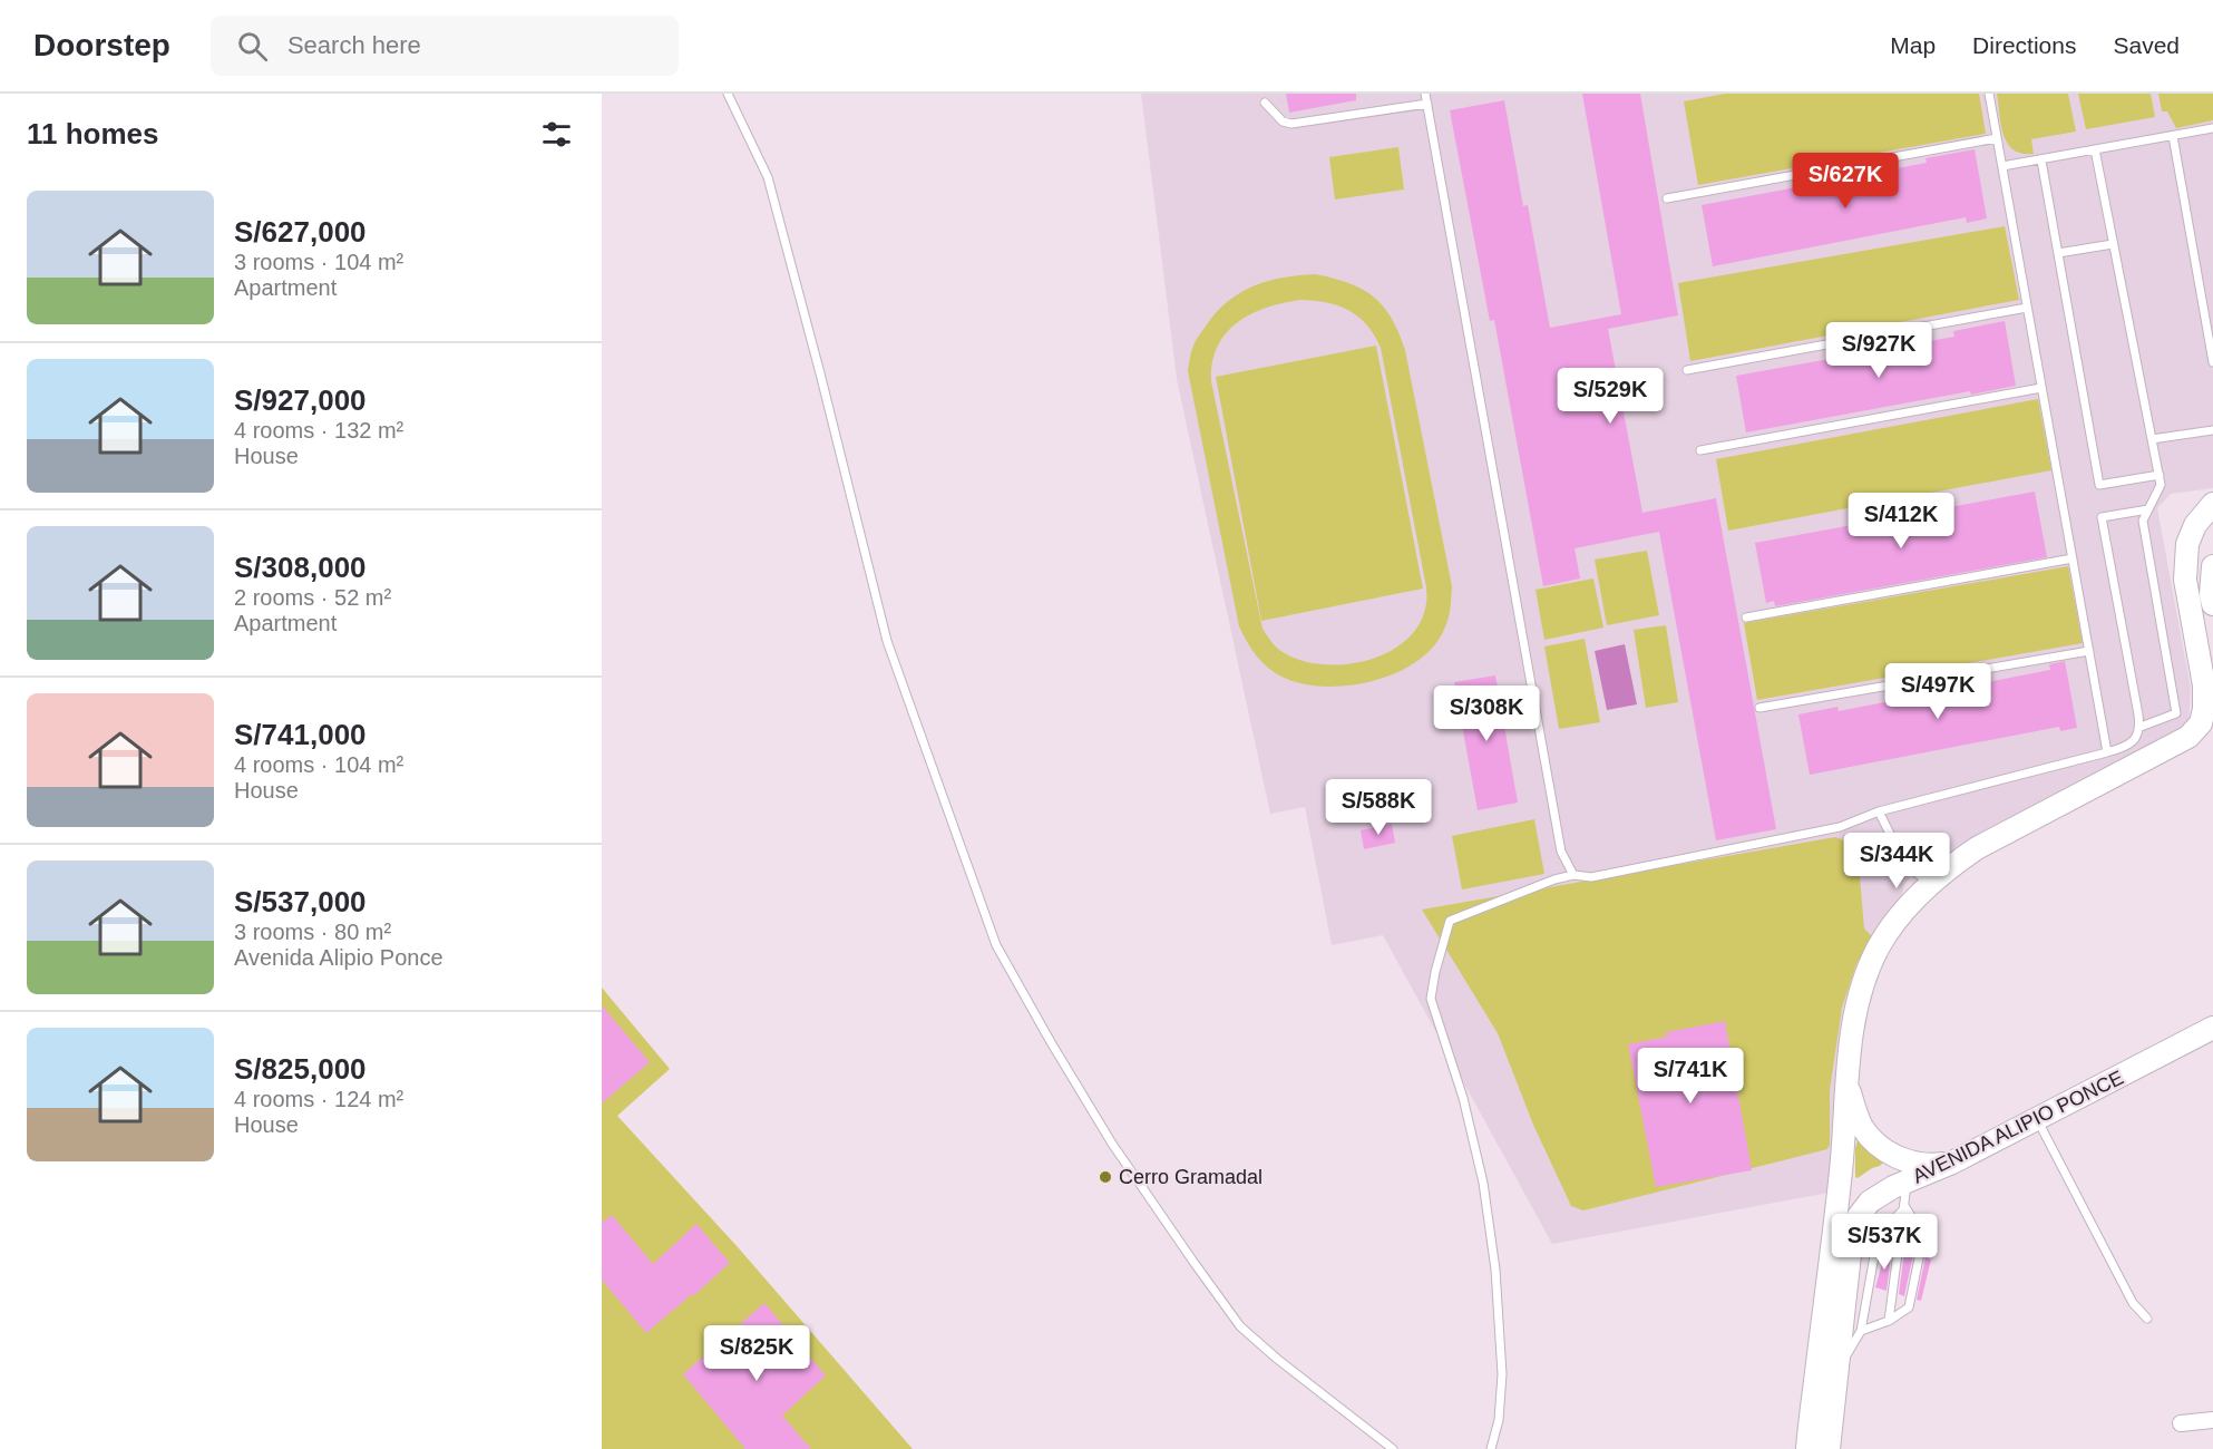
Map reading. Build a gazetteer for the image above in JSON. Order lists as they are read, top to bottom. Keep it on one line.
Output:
{"streets":{"main road":["AVENIDA ALIPIO PONCE"]},"places":["Cerro Gramadal"],"page":{"header":"Doorstep","search":"Search here","nav":["Map","Directions","Saved"],"heading":"11 homes","price":["S/627K","S/927K","S/529K","S/412K","S/497K","S/308K","S/588K","S/344K","S/741K","S/537K","S/825K"],"list":[{"name":"S/627,000","note":"3 rooms · 104 m² · Apartment"},{"name":"S/927,000","note":"4 rooms · 132 m² · House"},{"name":"S/308,000","note":"2 rooms · 52 m² · Apartment"},{"name":"S/741,000","note":"4 rooms · 104 m² · House"},{"name":"S/537,000","note":"3 rooms · 80 m² · Avenida Alipio Ponce"},{"name":"S/825,000","note":"4 rooms · 124 m² · House"}]}}
